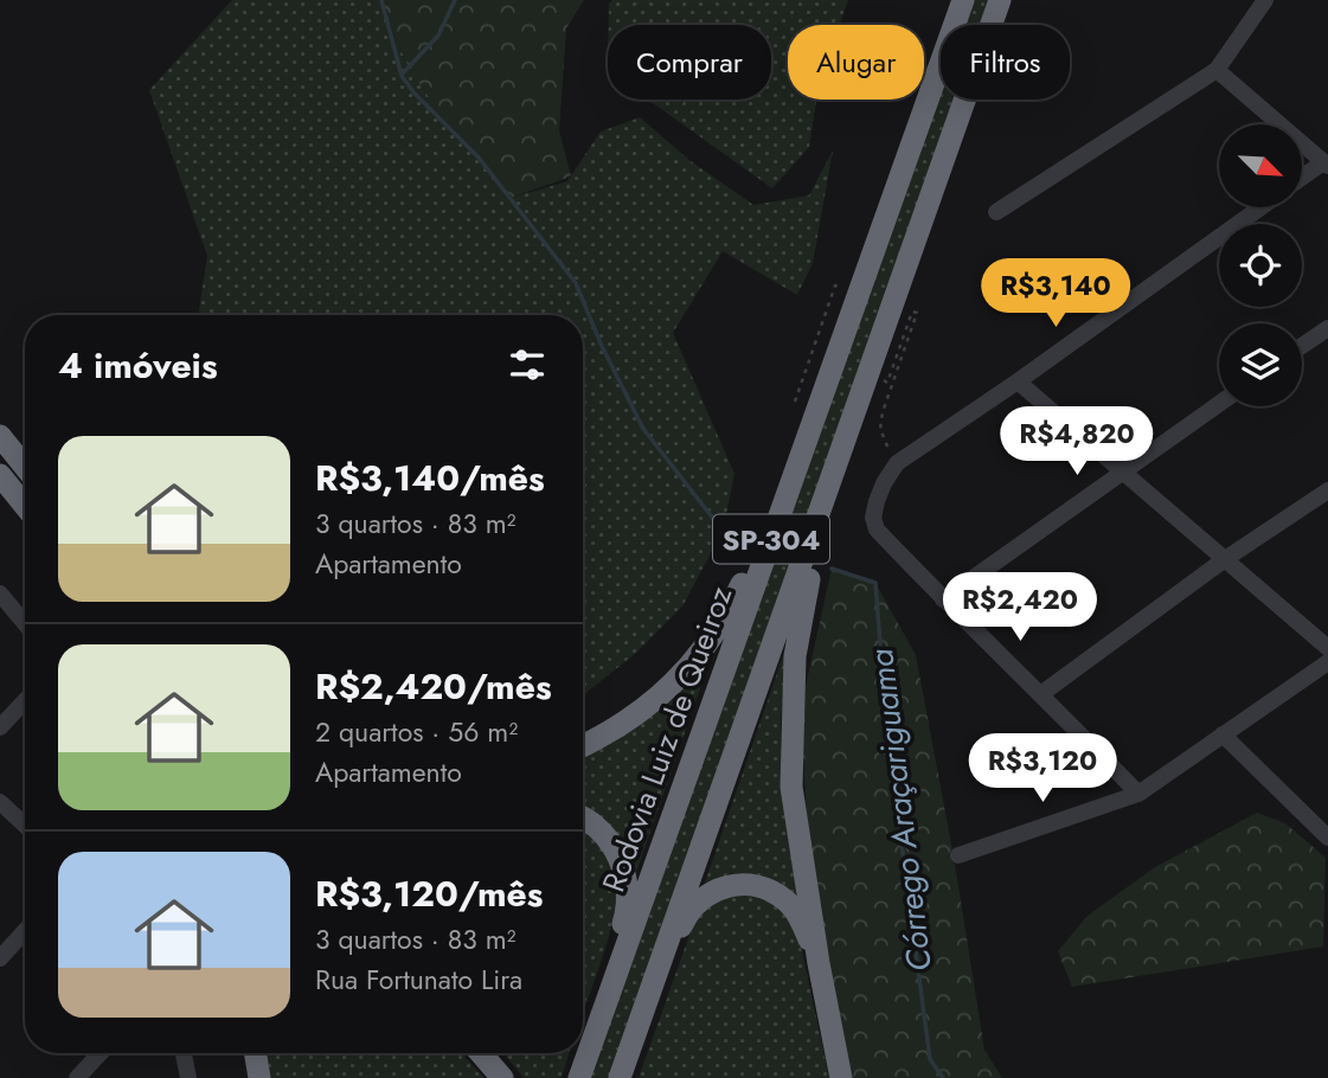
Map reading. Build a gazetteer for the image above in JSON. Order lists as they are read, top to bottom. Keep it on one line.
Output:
{"streets":{"highway":["SP-304","Rodovia Luiz de Queiroz"]},"water":["Córrego Araçariguama"],"north":"bottom right","page":{"chip":["Comprar","Alugar","Filtros"],"price":["R$3,140","R$4,820","R$2,420","R$3,120"],"heading":"4 imóveis","list":[{"name":"R$3,140/mês","note":"3 quartos · 83 m² · Apartamento"},{"name":"R$2,420/mês","note":"2 quartos · 56 m² · Apartamento"},{"name":"R$3,120/mês","note":"3 quartos · 83 m² · Rua Fortunato Lira"}]}}
